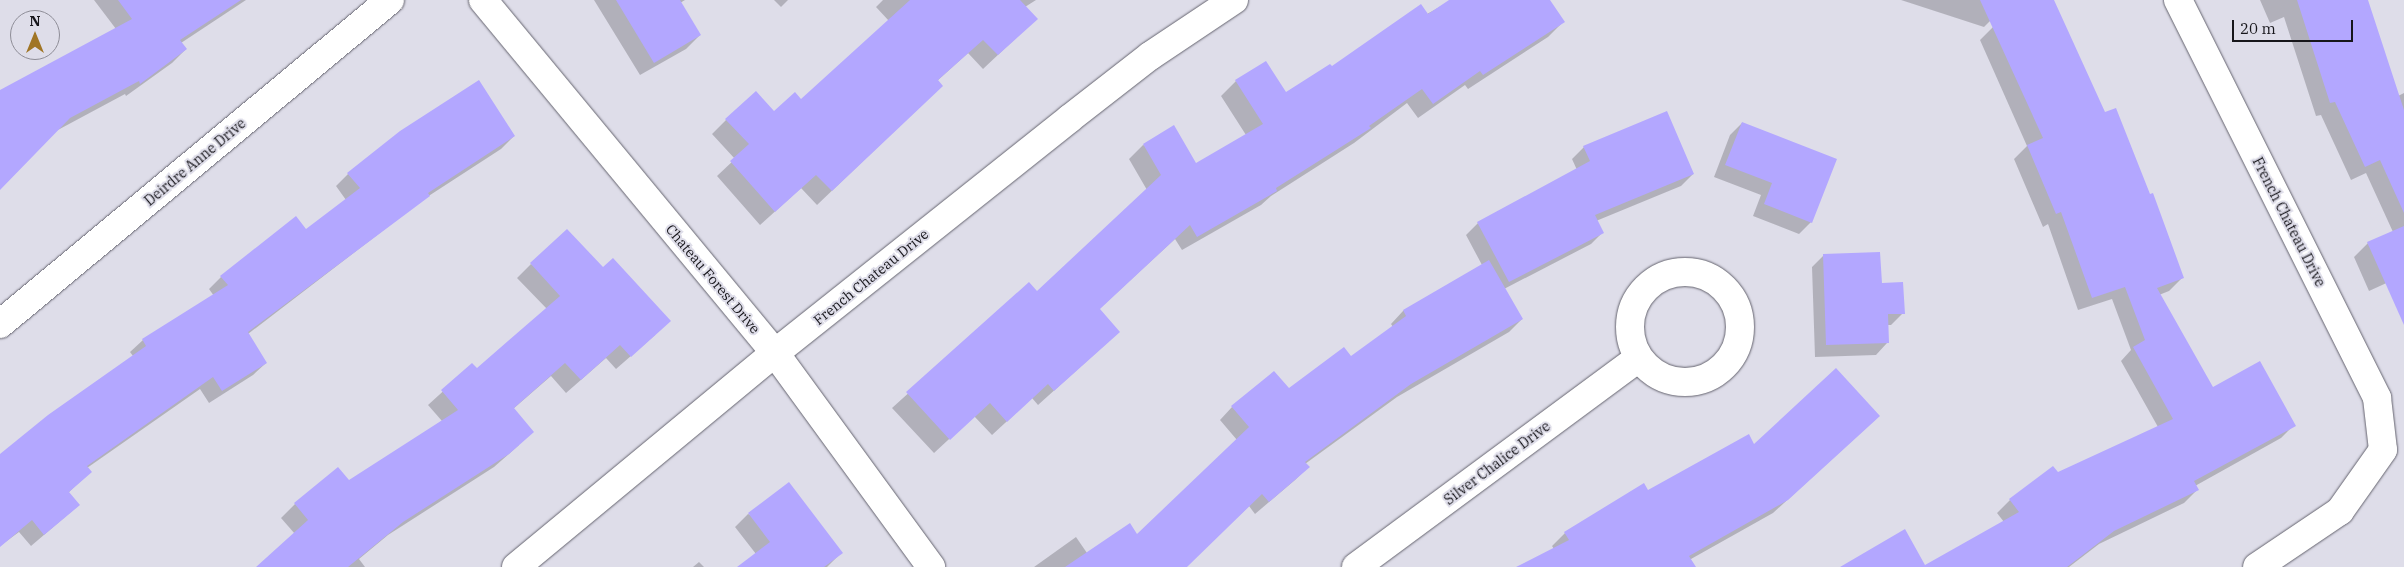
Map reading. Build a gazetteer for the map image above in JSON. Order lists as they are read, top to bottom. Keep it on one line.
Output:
{"streets":{"street":["Deirdre Anne Drive","French Chateau Drive","Chateau Forest Drive","Silver Chalice Drive"]},"crossings":[["French Chateau Drive","Chateau Forest Drive"]],"scale_bar":"20 m","north":"top"}
